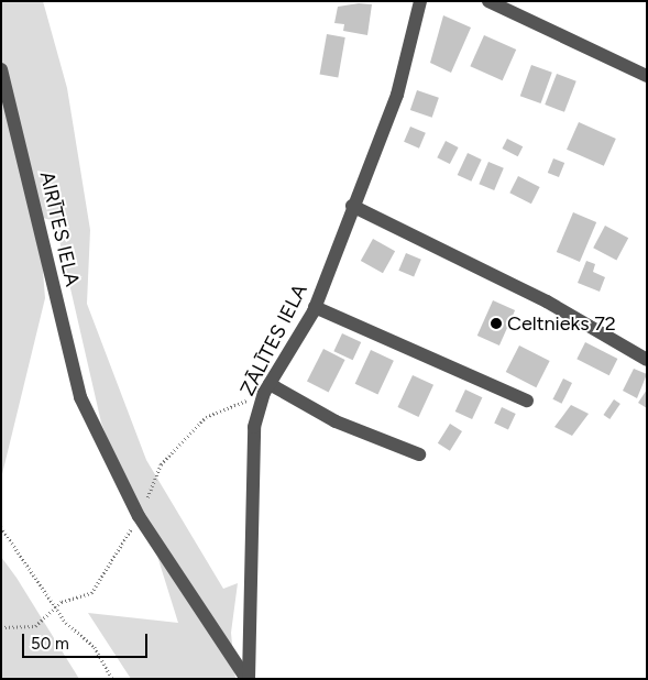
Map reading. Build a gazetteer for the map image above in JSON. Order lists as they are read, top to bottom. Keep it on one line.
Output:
{"streets":{"street":["AIRĪTES IELA","ZĀLĪTES IELA"]},"crossings":[["AIRĪTES IELA","ZĀLĪTES IELA"]],"places":["Celtnieks 72"],"scale_bar":"50 m"}
